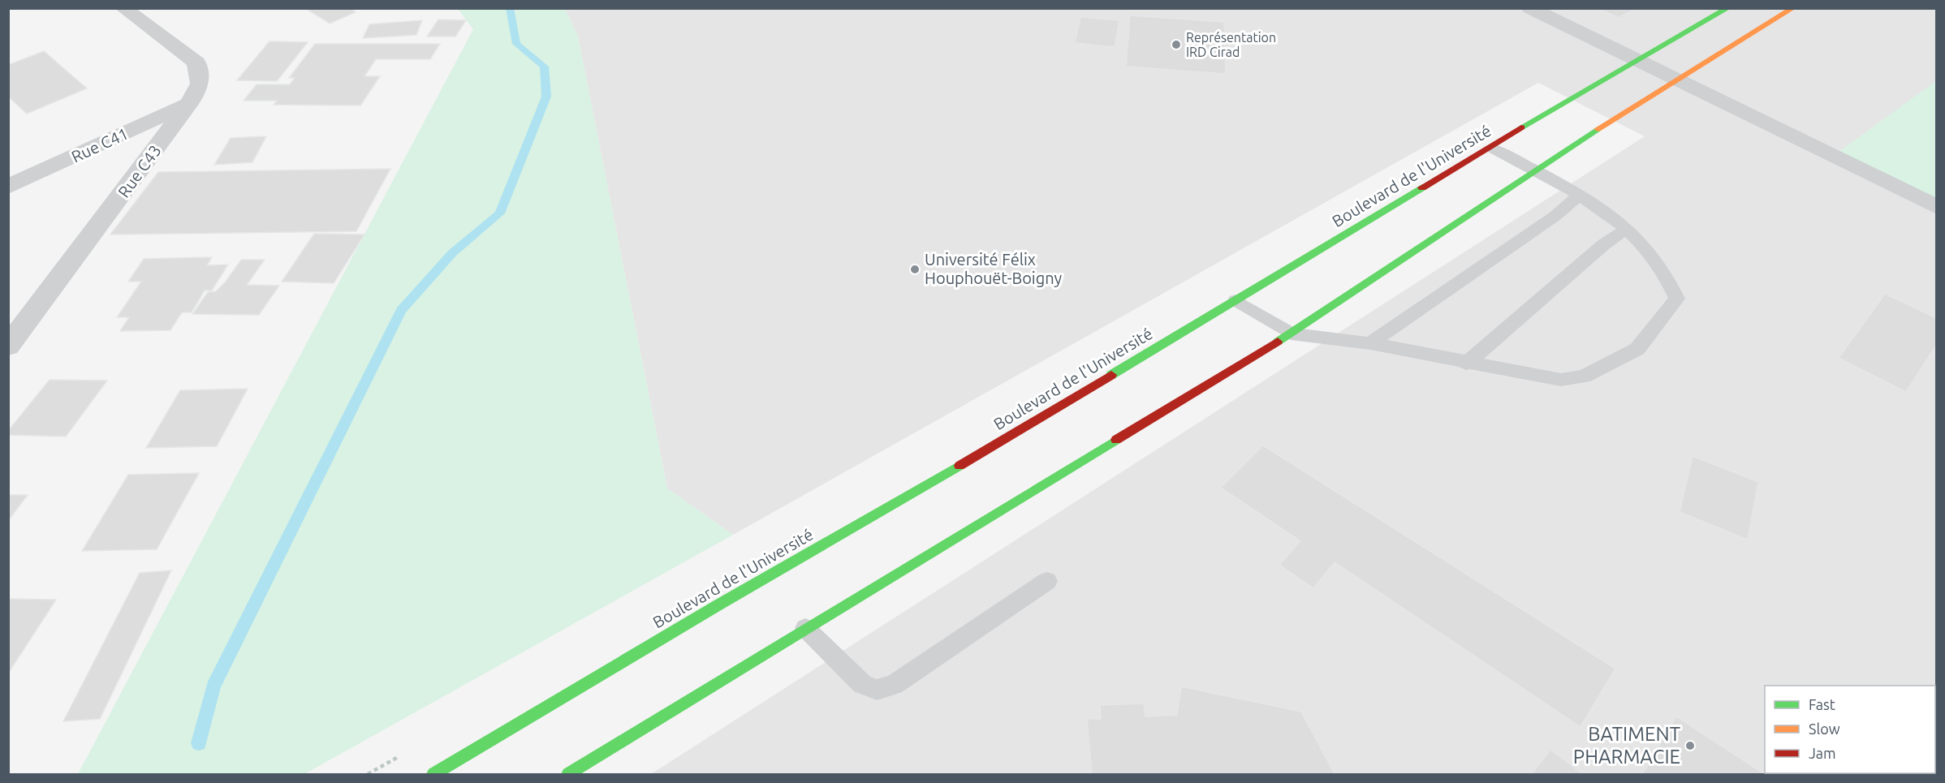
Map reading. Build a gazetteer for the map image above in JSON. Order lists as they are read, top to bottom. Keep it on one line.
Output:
{"streets":{"street":["Rue C41","Rue C43","Boulevard de l'Université"]},"crossings":[["Rue C41","Rue C43"]],"places":["Représentation IRD Cirad","Université Félix Houphouët-Boigny","BATIMENT PHARMACIE"],"legend":["Fast","Slow","Jam"]}
